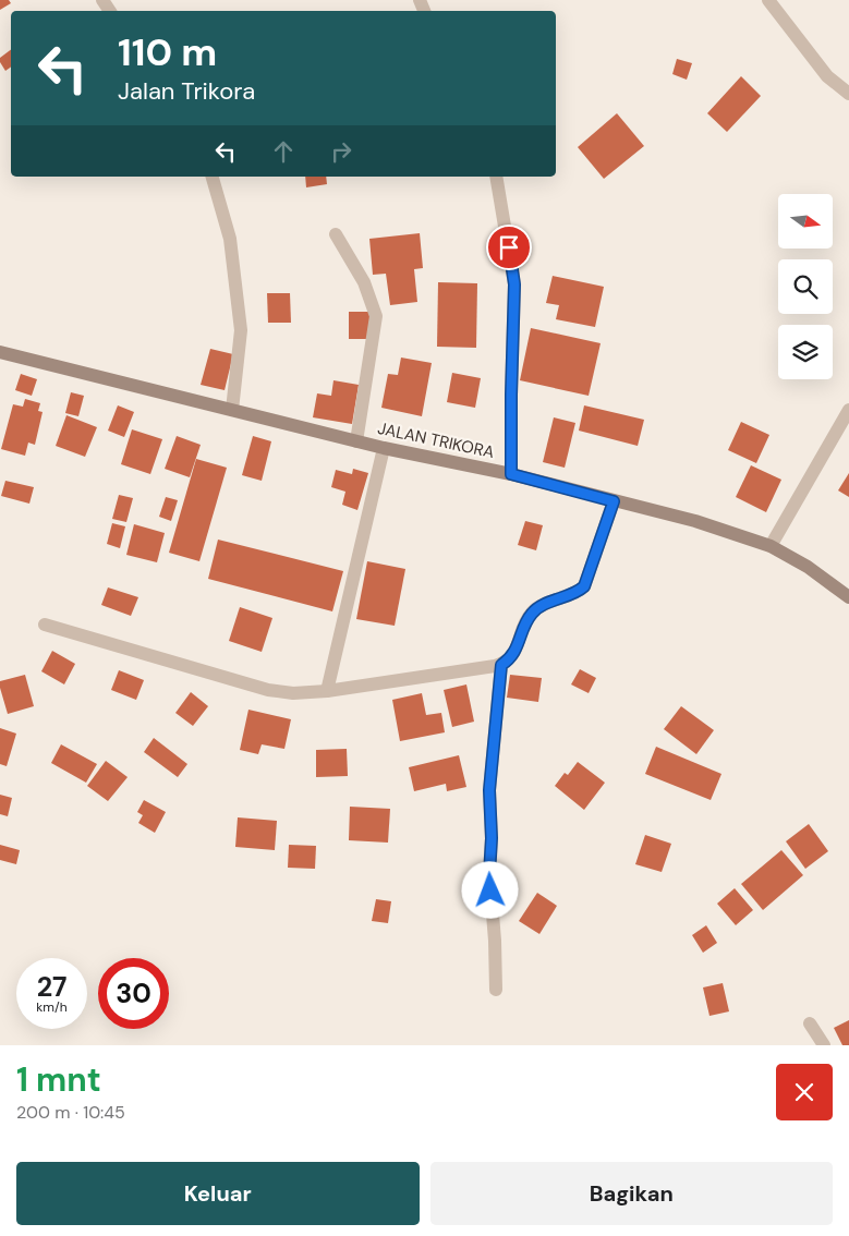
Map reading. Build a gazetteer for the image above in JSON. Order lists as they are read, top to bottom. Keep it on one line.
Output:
{"streets":{"street":["JALAN TRIKORA"]},"north":"right","page":{"turn":["110 m","Jalan Trikora"],"speed":"27 km/h","limit":"30","heading":["1 mnt","200 m · 10:45"],"buttons":["Keluar","Bagikan"]}}
